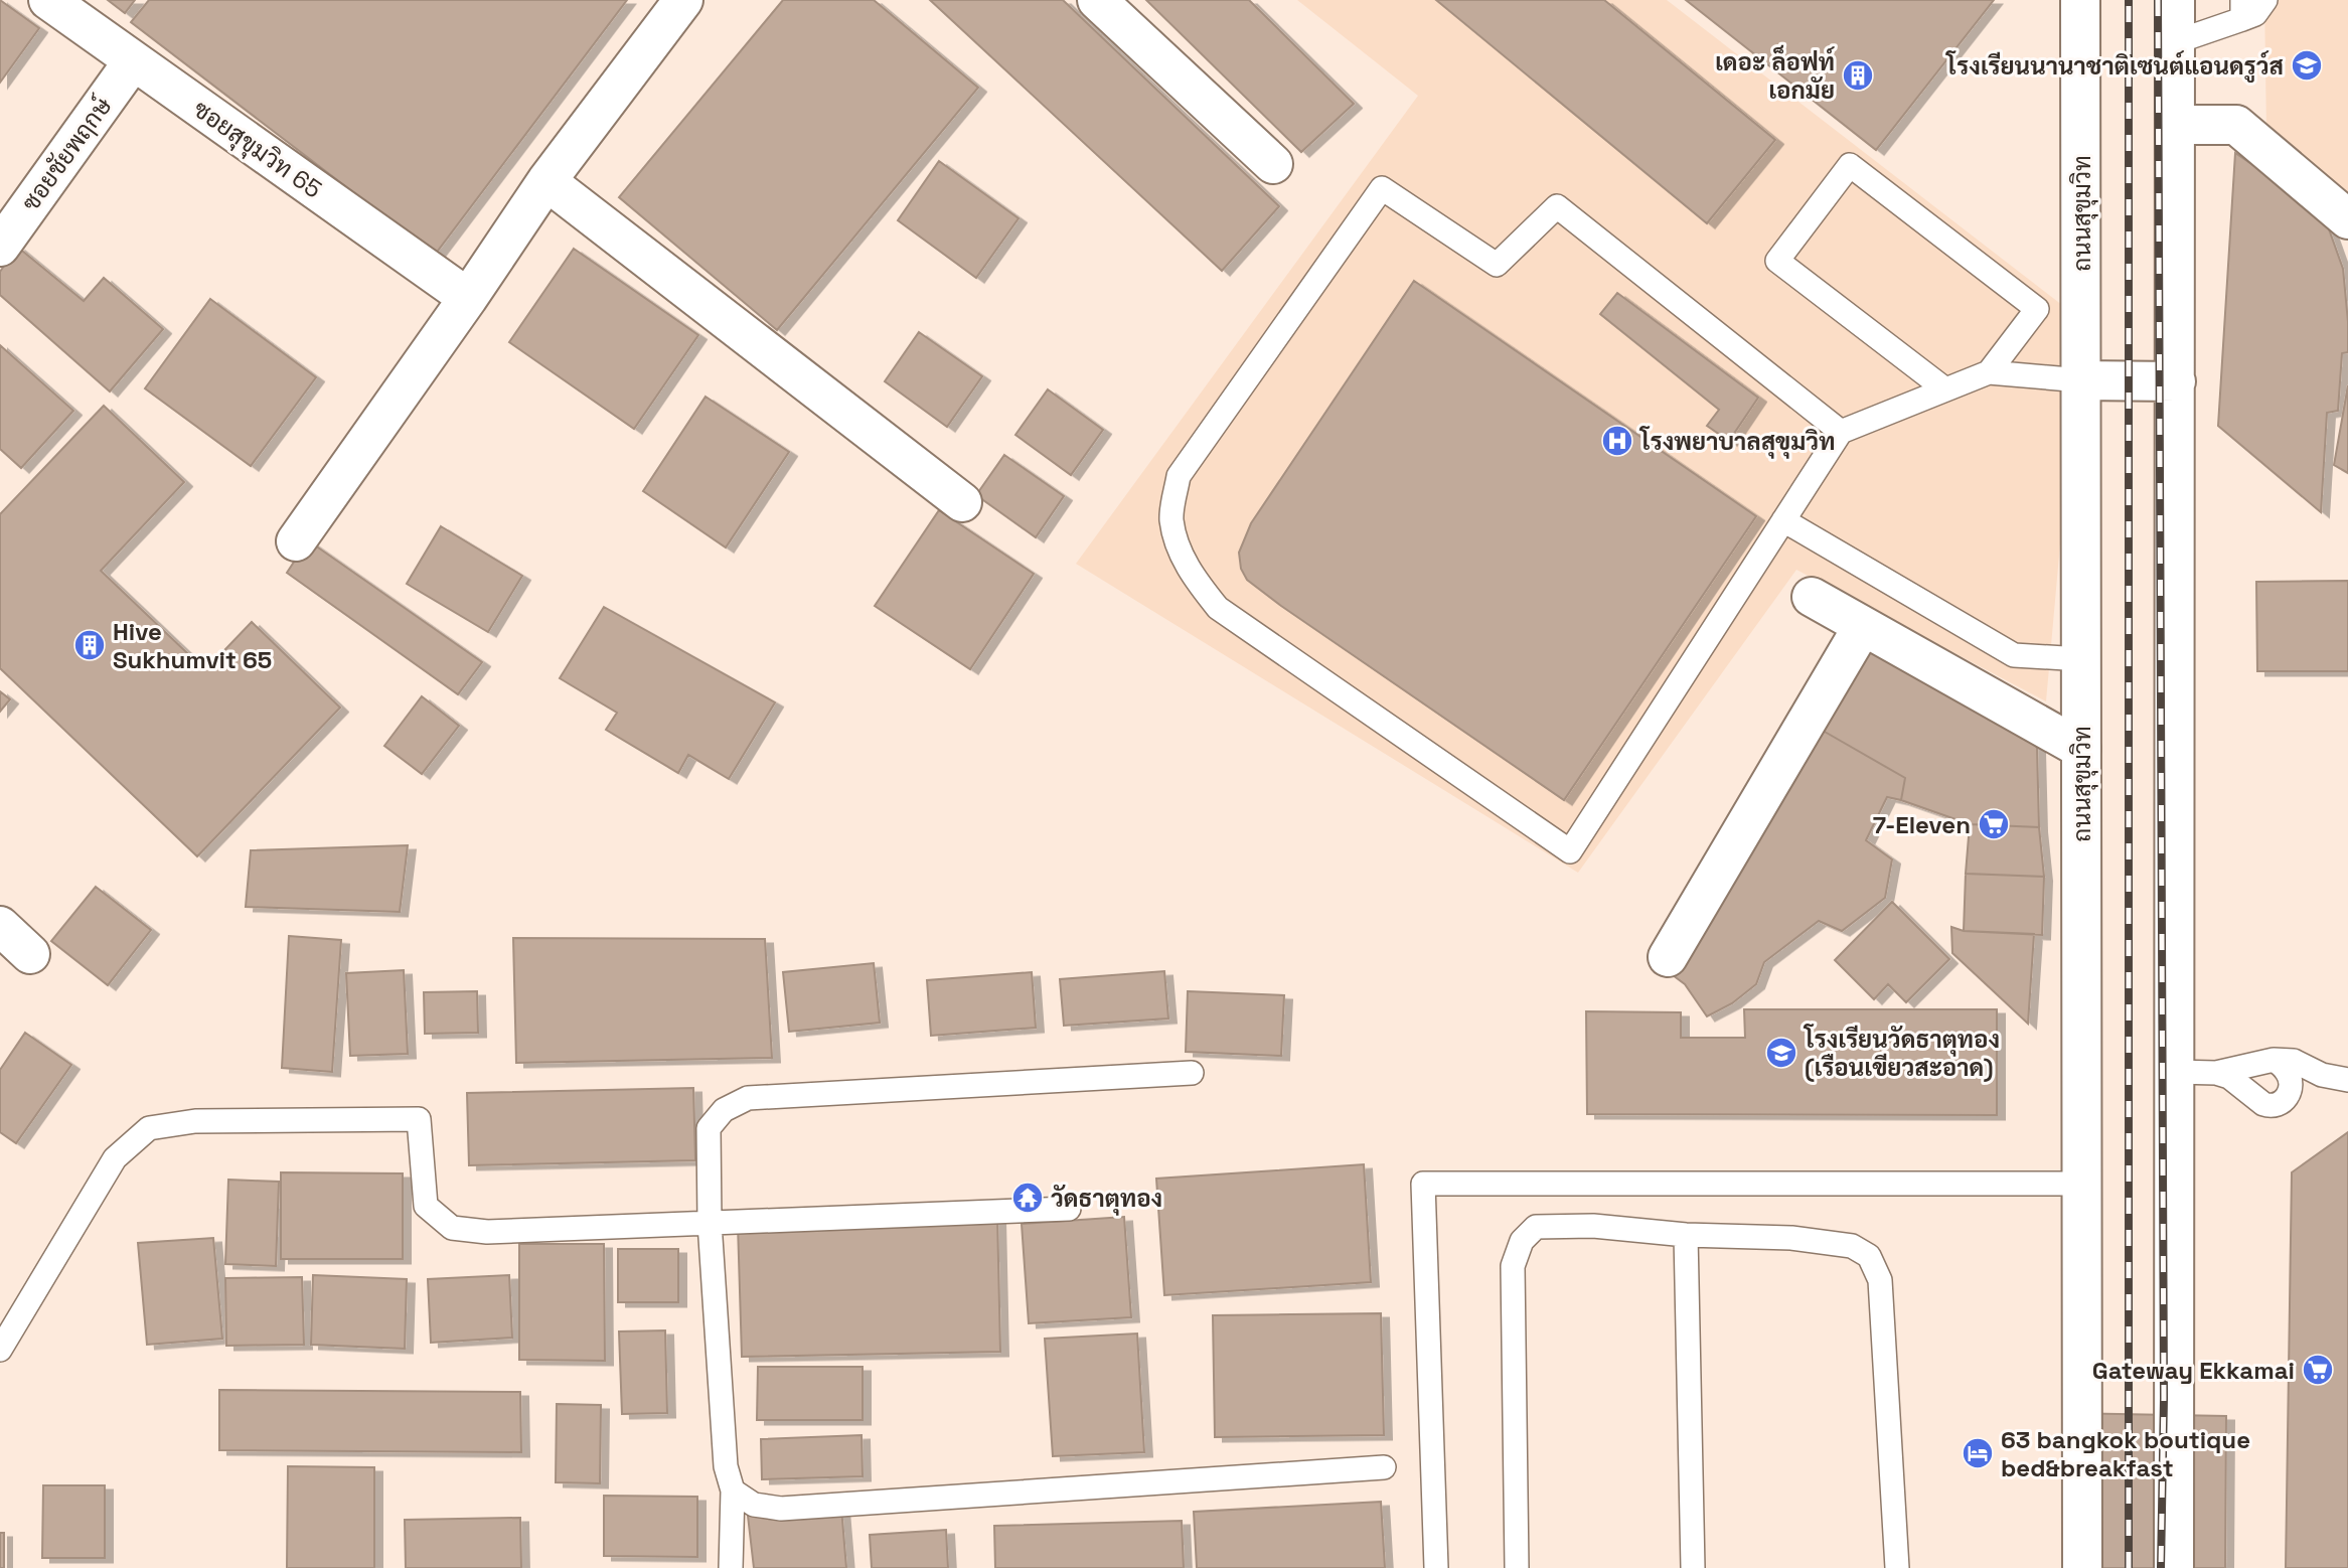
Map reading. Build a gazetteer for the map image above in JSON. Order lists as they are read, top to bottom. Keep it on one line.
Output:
{"streets":{"main road":["ซอยสุขุมวิท 65","ซอยชัยพฤกษ์","ถนนสุขุมวิท"]},"crossings":[["ซอยสุขุมวิท 65","ซอยชัยพฤกษ์"]],"places":{"school or university":["โรงเรียนนานาชาติเซนต์แอนดรูว์ส","โรงเรียนวัดธาตุทอง (เรือนเขียวสะอาด)"],"building":["เดอะ ล็อฟท์ เอกมัย","Hive Sukhumvit 65"],"hospital":["โรงพยาบาลสุขุมวิท"],"supermarket":["7-Eleven","Gateway Ekkamai"],"temple":["วัดธาตุทอง"],"hotel":["63 bangkok boutique bed&breakfast"]}}
